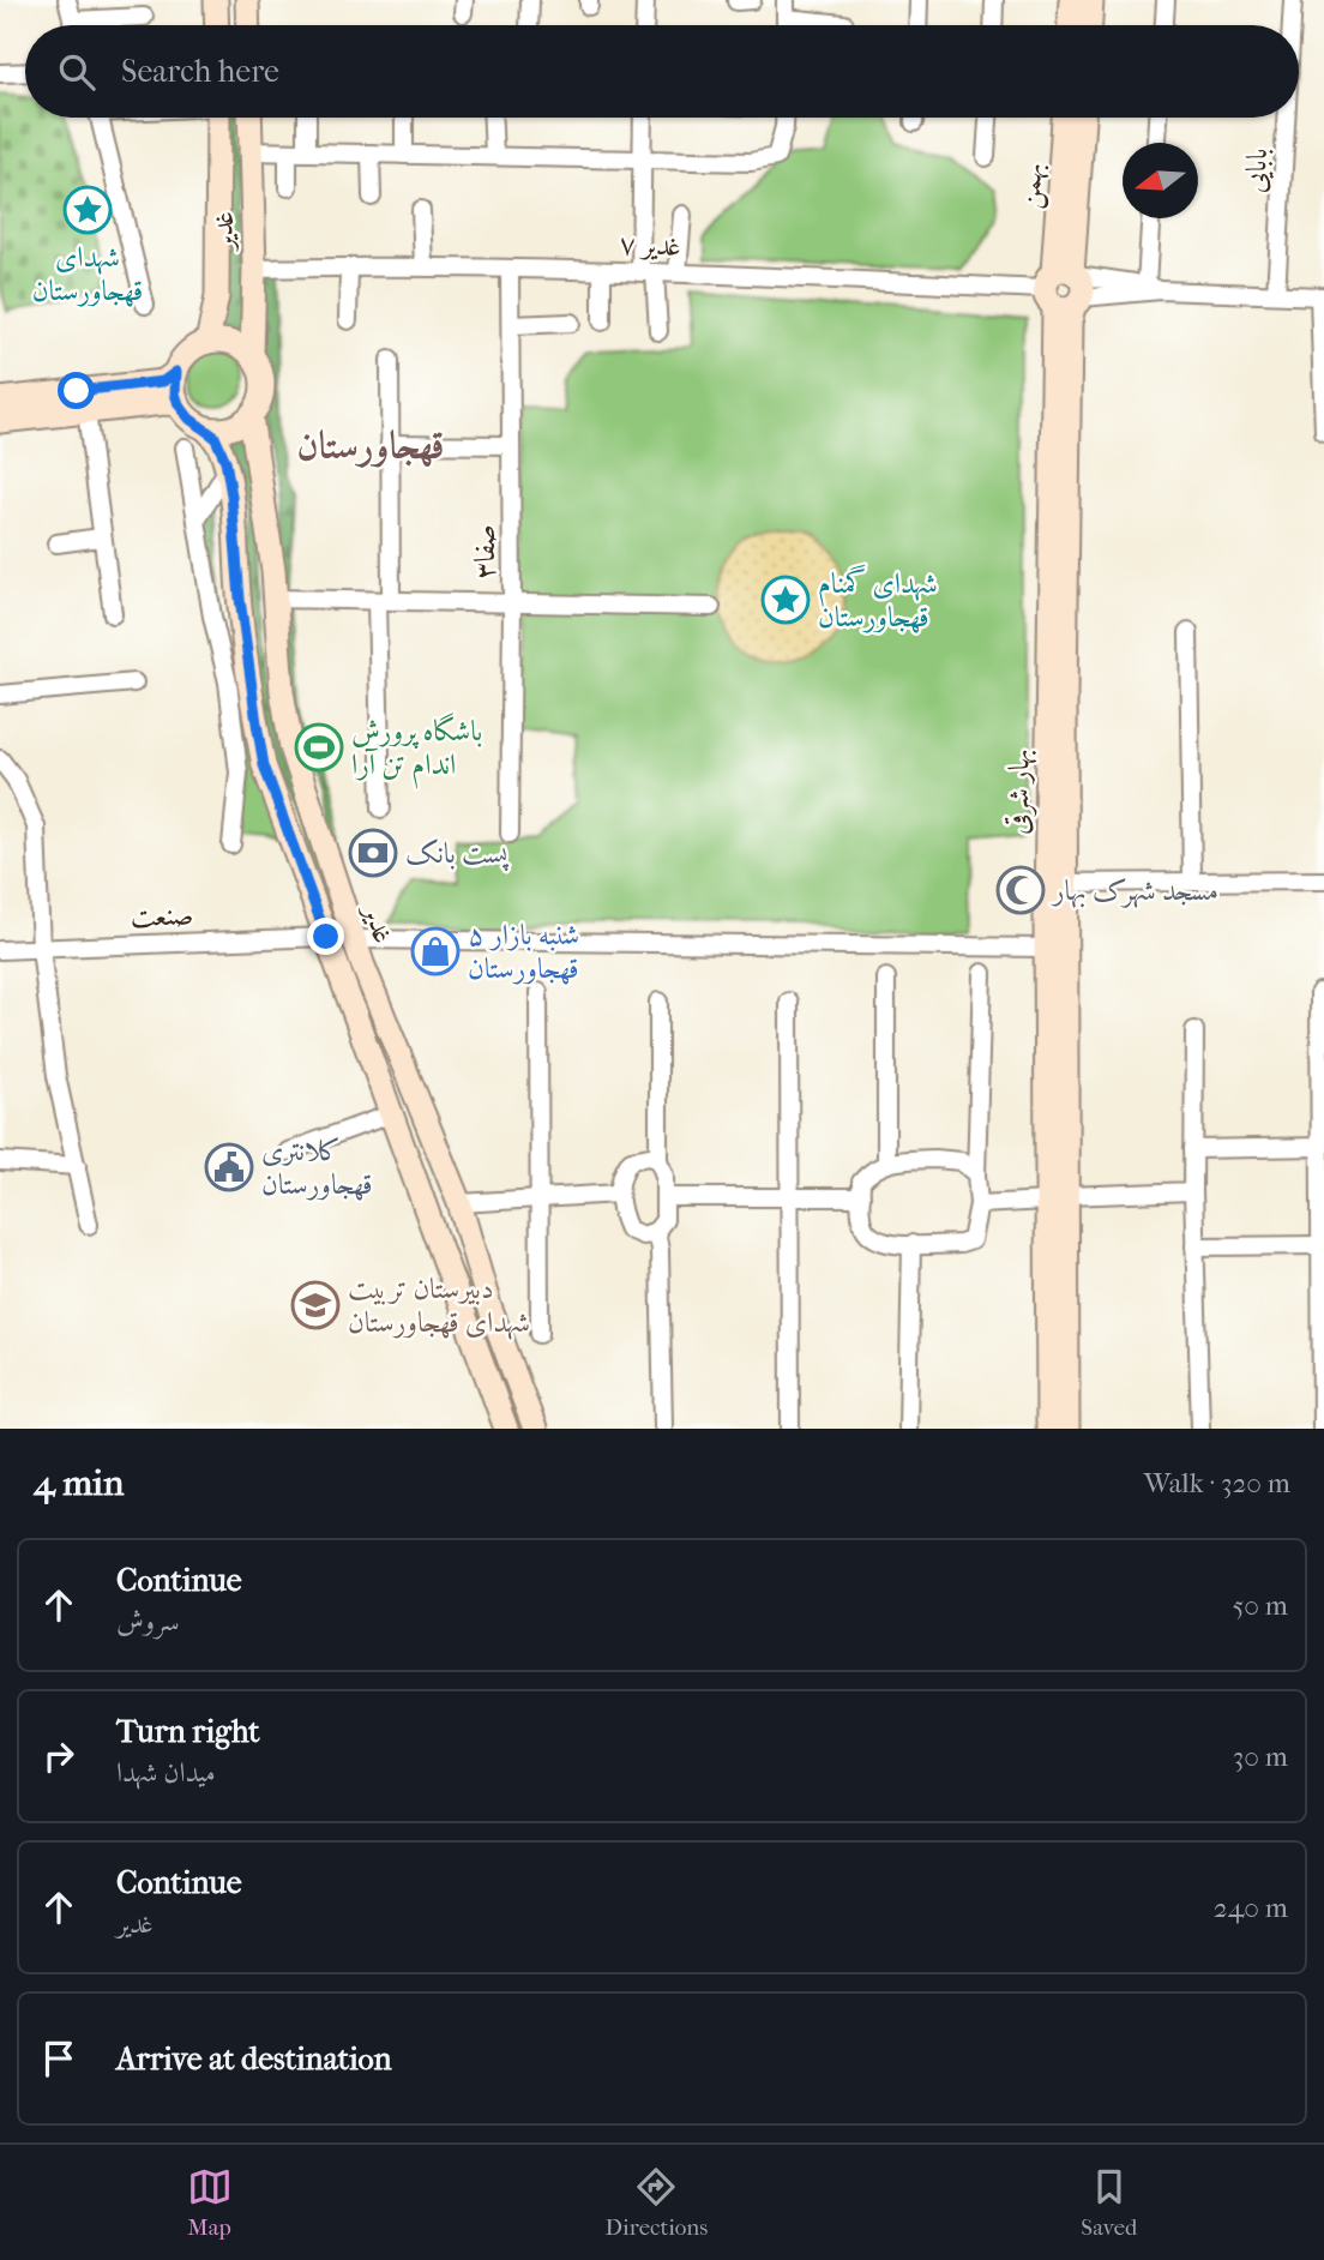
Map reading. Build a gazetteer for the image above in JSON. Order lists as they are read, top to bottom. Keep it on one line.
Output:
{"streets":{"main road":["بهمن","غدیر","بهار شرقی"],"street":["بابایی","غدیر ۷","صفا۳","صنعت"]},"crossings":[["بابایی","غدیر ۷"],["بهمن","غدیر ۷"],["بهمن","بهار شرقی"],["غدیر","غدیر ۷"],["غدیر","صنعت"],["غدیر ۷","صفا۳"],["غدیر ۷","بهار شرقی"]],"districts":["قهجاورستان"],"places":{"place":["شهدای قهجاورستان","شهدای گمنام قهجاورستان"],"sports":["باشگاه پرورش اندام تن آرا"],"bank":["پست بانک"],"mosque":["مسجد شهرک بهار"],"shop":["۵ شنبه بازار قهجاورستان"],"public building":["کلانتری قهجاورستان"],"school or university":["دبیرستان تربیت شهدای قهجاورستان"]},"north":"left","page":{"search":"Search here","heading":["4 min","Walk · 320 m"],"list":[["Continue","سروش","50 m"],["Turn right","میدان شهدا","30 m"],["Continue","غدیر","240 m"],"Arrive at destination"],"nav":["Map","Directions","Saved"]}}
